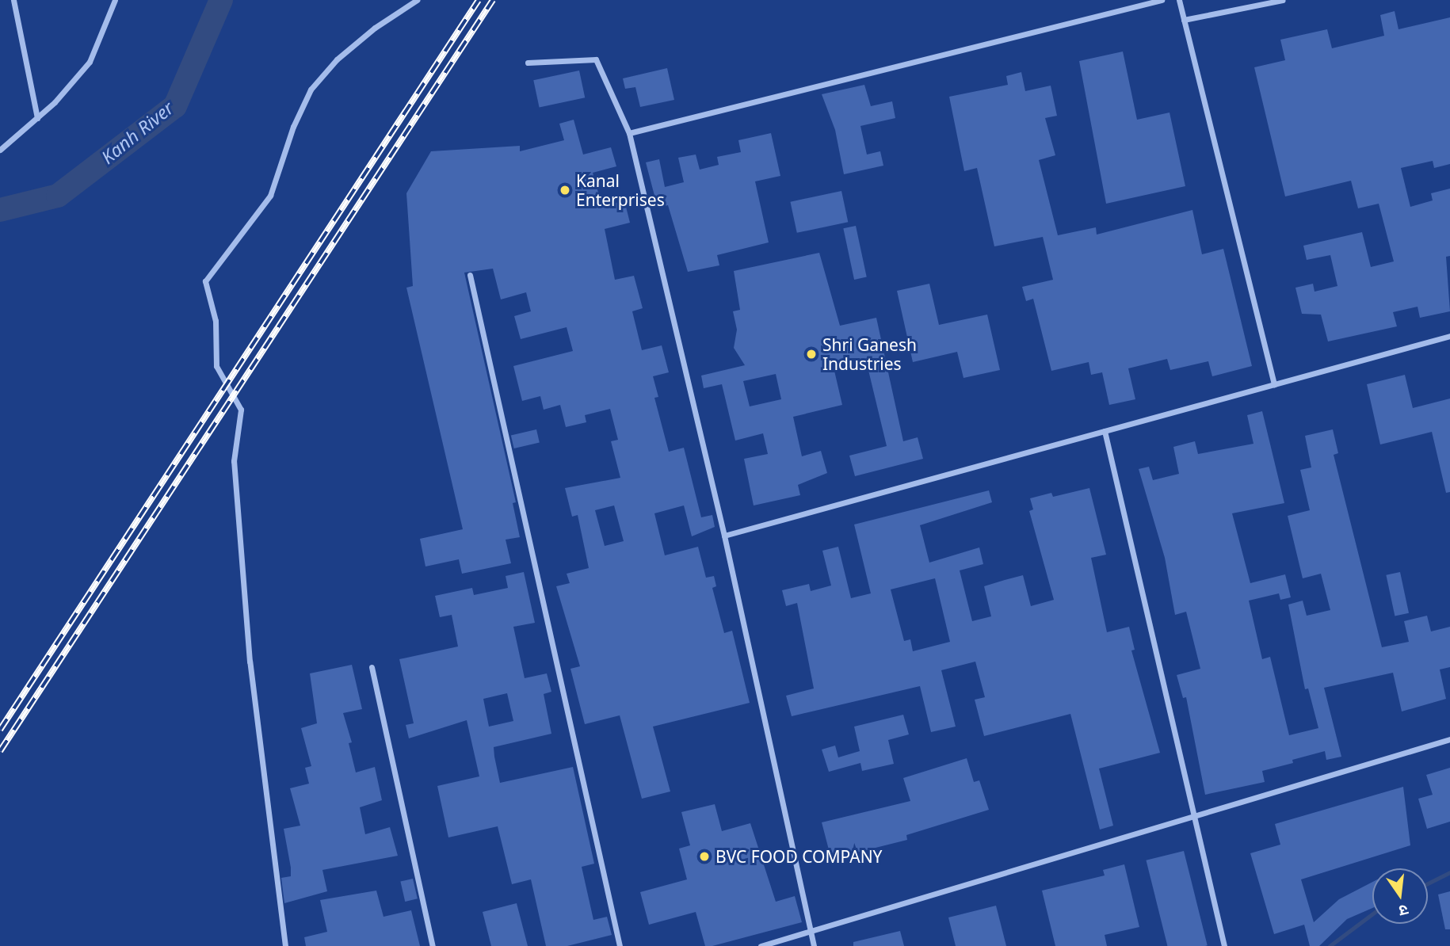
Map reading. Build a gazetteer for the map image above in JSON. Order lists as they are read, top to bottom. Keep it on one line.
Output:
{"water":["Kanh River"],"places":["Kanal Enterprises","Shri Ganesh Industries","BVC FOOD COMPANY"],"north":"bottom"}
